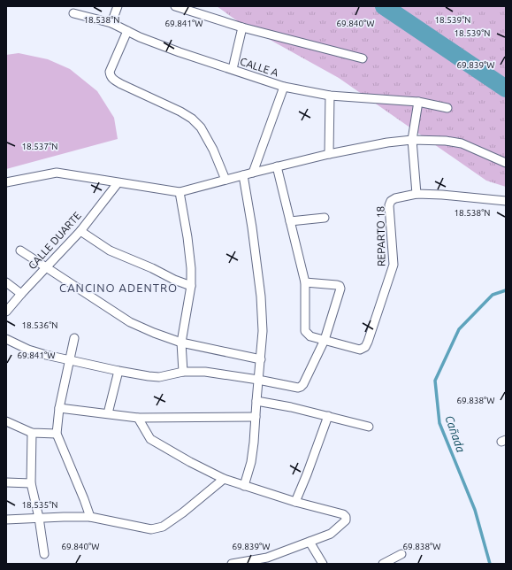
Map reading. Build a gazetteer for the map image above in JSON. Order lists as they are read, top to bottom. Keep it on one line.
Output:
{"streets":{"street":["CALLE A","REPARTO 18","CALLE DUARTE"]},"districts":["CANCINO ADENTRO"],"water":["Cañada"],"coordinates":["18.538°N","18.539°N","69.841°W","69.840°W","69.839°W","18.537°N","18.536°N","69.838°W","18.535°N"]}
